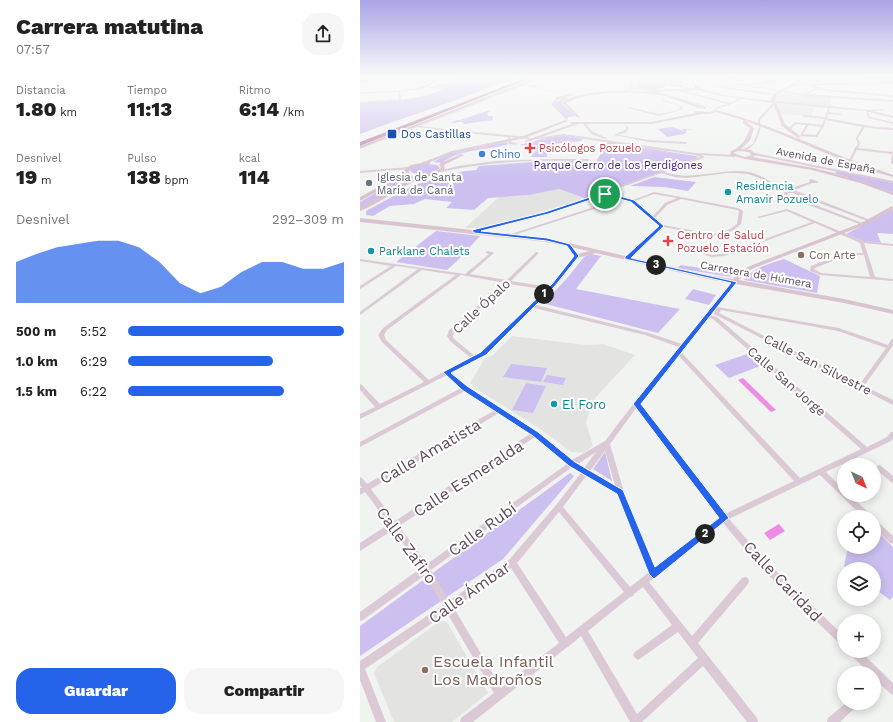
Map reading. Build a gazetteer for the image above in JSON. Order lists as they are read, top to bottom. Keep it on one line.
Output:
{"streets":{"street":["Avenida de España","Carretera de Húmera","Calle Ópalo","Calle San Silvestre","Calle San Jorge","Calle Amatista","Calle Esmeralda","Calle Rubí","Calle Zafiro","Calle Caridad","Calle Ámbar"]},"crossings":[["Carretera de Húmera","Calle Ámbar"],["Calle San Silvestre","Calle San Jorge"],["Calle San Silvestre","Calle Ámbar"],["Calle San Jorge","Calle Ámbar"],["Calle Amatista","Calle Zafiro"],["Calle Esmeralda","Calle Zafiro"],["Calle Rubí","Calle Zafiro"],["Calle Rubí","Calle Ámbar"],["Calle Zafiro","Calle Ámbar"],["Calle Caridad","Calle Ámbar"]],"parks":["Parque Cerro de los Perdigones"],"places":{"transit":["Dos Castillas"],"health":["Psicólogos Pozuelo","Centro de Salud Pozuelo Estación"],"other":["Chino","Iglesia de Santa María de Caná","Residencia Amavir Pozuelo","Parklane Chalets","Con Arte","El Foro","Escuela Infantil Los Madroños"]},"north":"bottom right","page":{"heading":["Carrera matutina","07:57"],"stats":[["Distancia","1.80 km"],["Tiempo","11:13"],["Ritmo","6:14 /km"],["Desnivel","19 m"],["Pulso","138 bpm"],["kcal","114"]],"chart":["Desnivel","292–309 m"],"pins":["3","1","2"],"list":[{"name":"500 m","note":"5:52"},{"name":"1.0 km","note":"6:29"},{"name":"1.5 km","note":"6:22"}],"map_buttons":["+","−"],"buttons":["Guardar","Compartir"]}}
